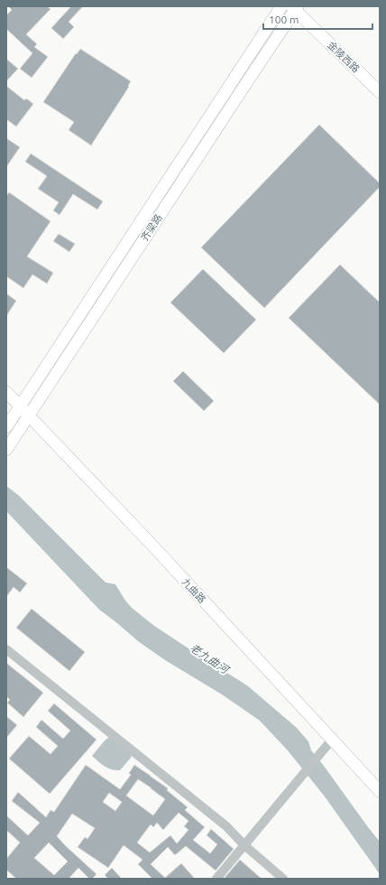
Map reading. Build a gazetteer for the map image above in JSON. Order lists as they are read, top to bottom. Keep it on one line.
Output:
{"streets":{"main road":["金陵西路","齐梁路","九曲路"]},"crossings":[["金陵西路","齐梁路"],["齐梁路","九曲路"]],"water":["老九曲河"],"scale_bar":"100 m"}
